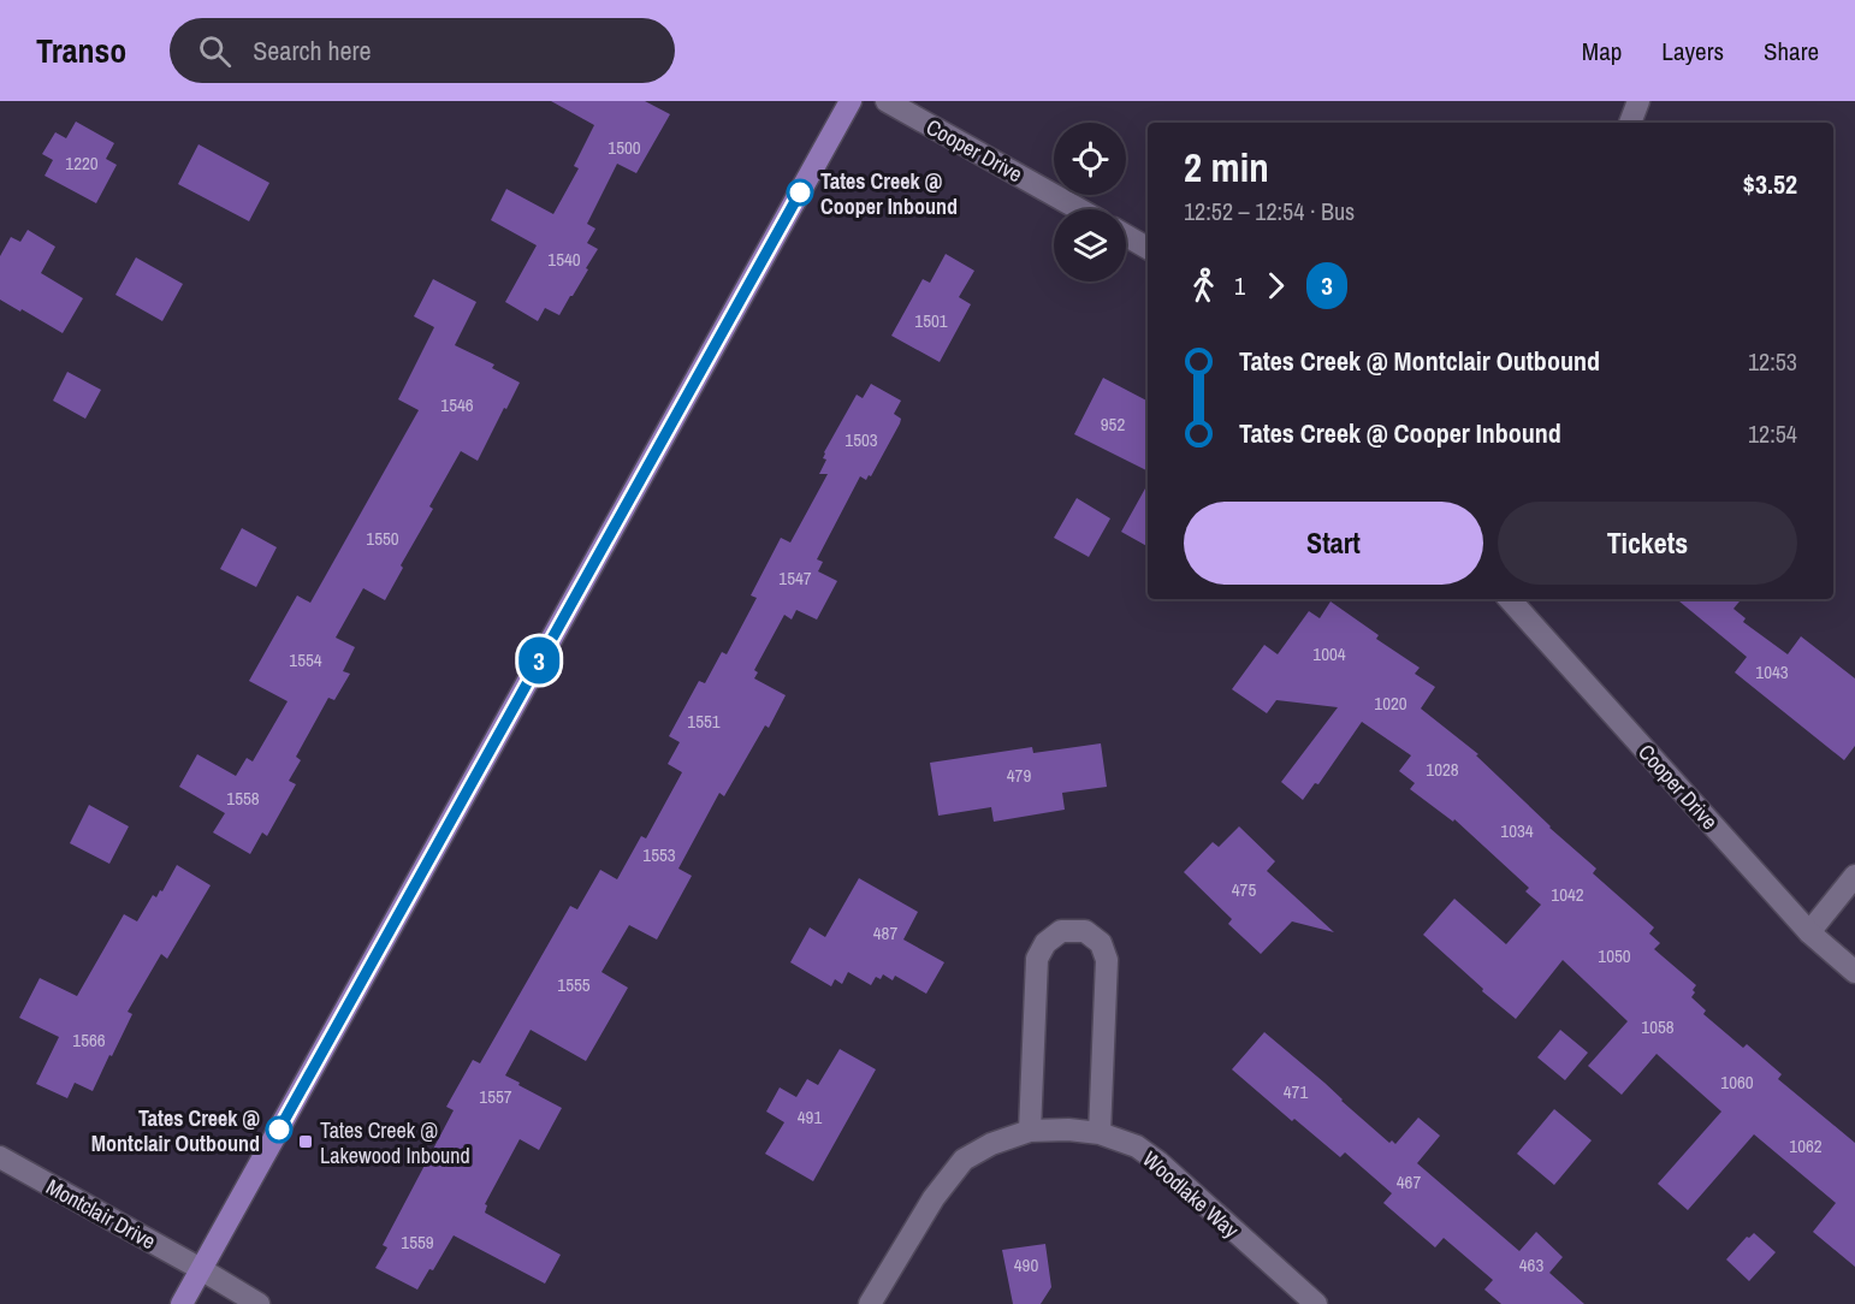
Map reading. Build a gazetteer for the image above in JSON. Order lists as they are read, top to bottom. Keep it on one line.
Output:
{"streets":{"street":["Cooper Drive","Woodlake Way","Montclair Drive"]},"places":{"other":["Tates Creek @ Cooper Inbound","Tates Creek @ Montclair Outbound"],"transit":["Tates Creek @ Lakewood Inbound"]},"lines":["bus line 3"],"house_numbers":["1500","1220","1540","1501","1546","952","1503","1550","1547","1004","1554","1043","1020","1551","1028","479","1558","1034","1553","475","1042","487","1050","1555","1058","1566","1060","471","1557","491","1062","467","1559","490","463"],"page":{"header":"Transo","search":"Search here","nav":["Map","Layers","Share"],"on_map":"3","heading":["2 min","12:52 – 12:54 · Bus","$3.52"],"legs":["1","3"],"list":[{"name":"Tates Creek @ Montclair Outbound","value":"12:53"},{"name":"Tates Creek @ Cooper Inbound","value":"12:54"}],"buttons":["Start","Tickets"]}}
